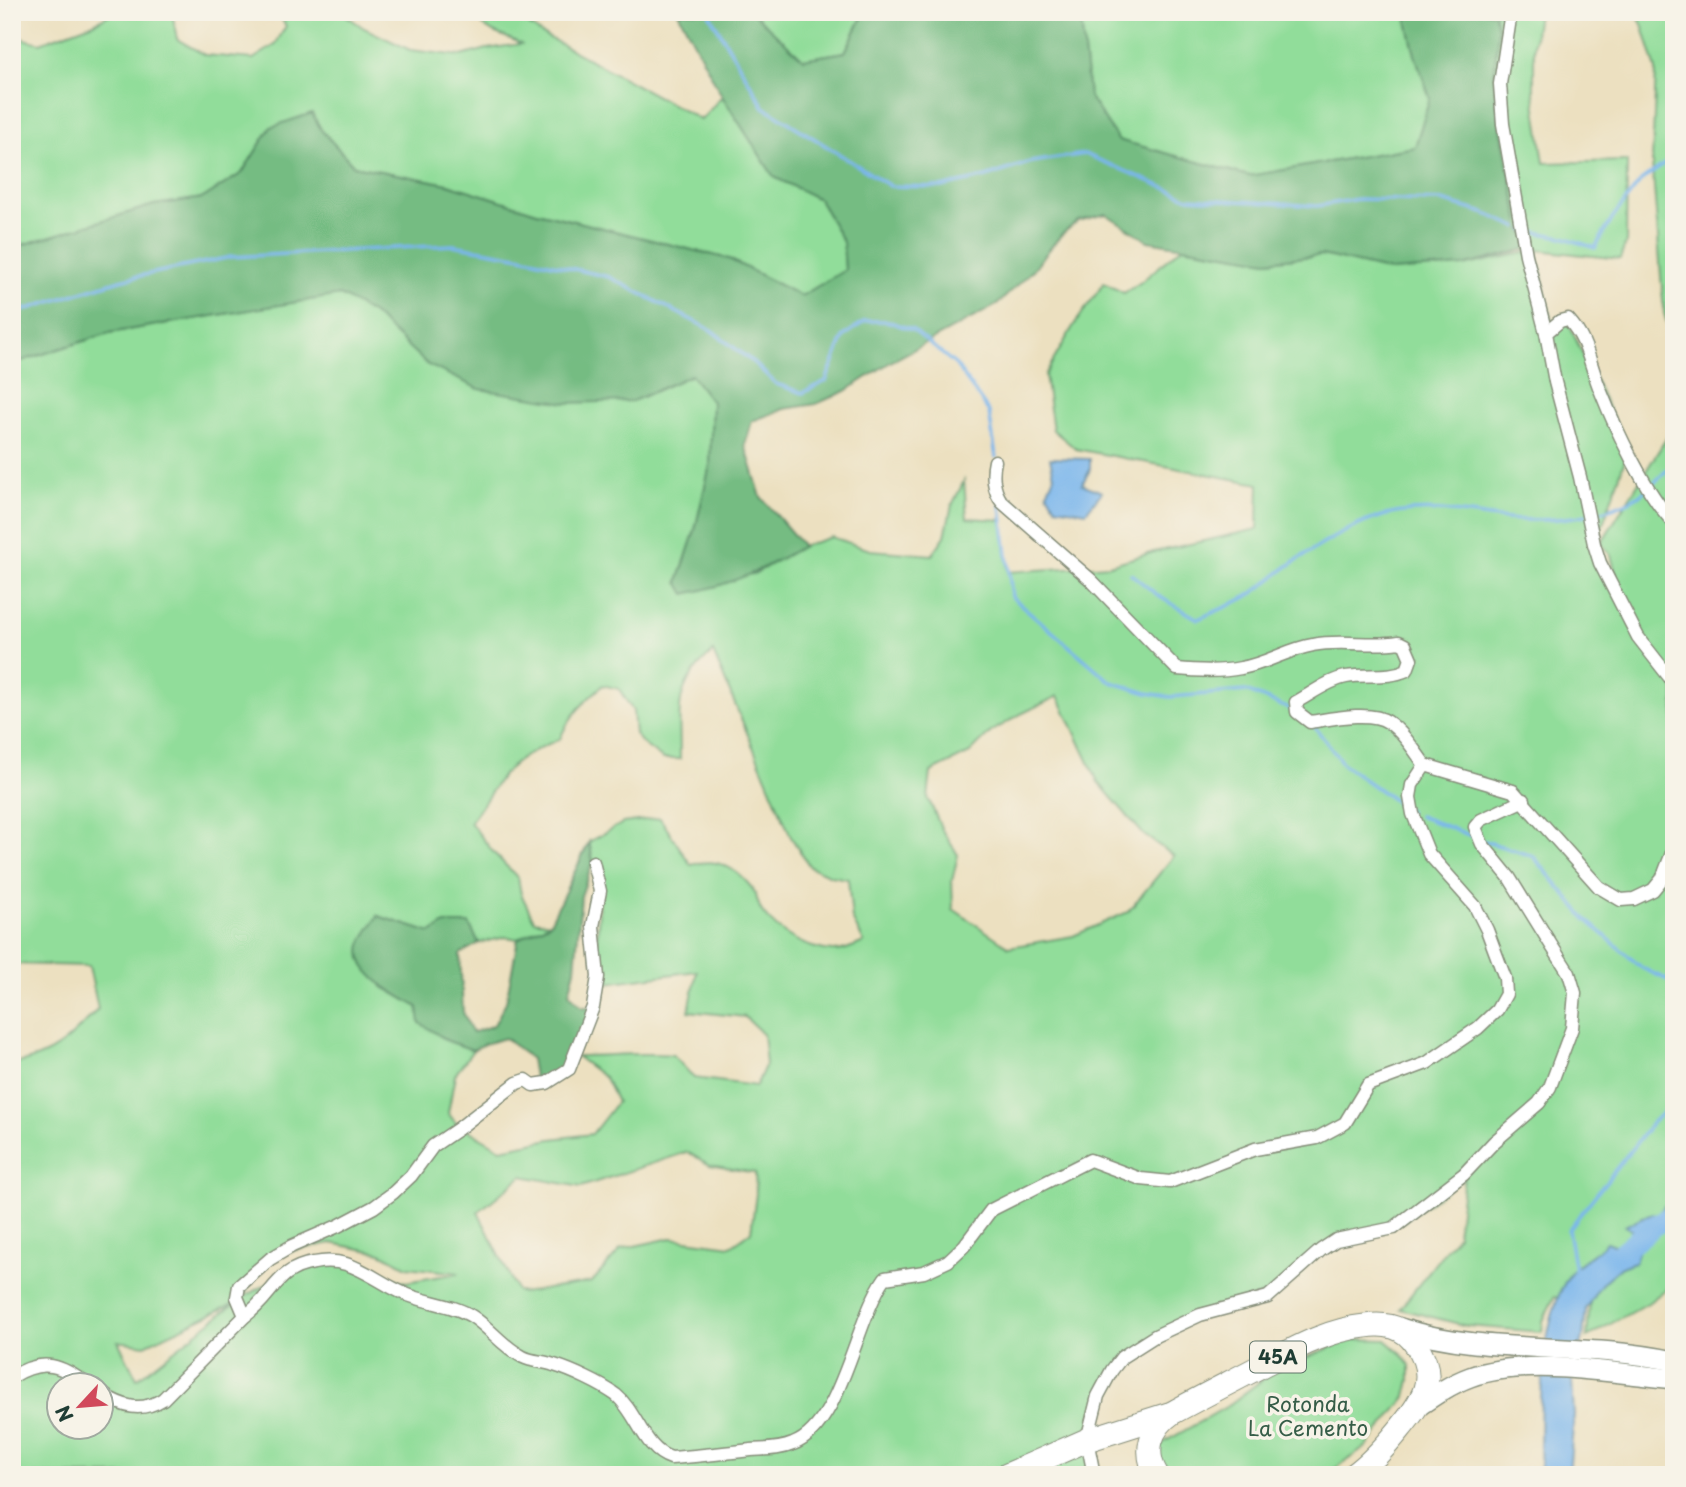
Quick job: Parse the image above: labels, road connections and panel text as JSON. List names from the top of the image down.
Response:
{
  "streets": {
    "highway": ["45A"]
  },
  "parks": ["Rotonda La Cemento"],
  "north": "bottom left"
}
